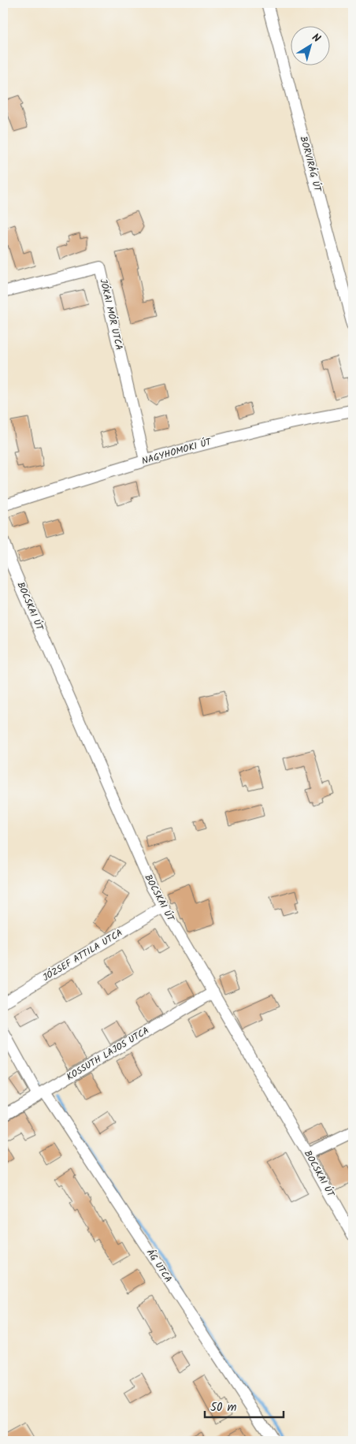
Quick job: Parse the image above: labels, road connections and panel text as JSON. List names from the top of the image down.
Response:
{
  "streets": {
    "street": [
      "BORVIRÁG ÚT",
      "JÓKAI MÓR UTCA",
      "NAGYHOMOKI ÚT",
      "BOCSKAI ÚT",
      "JÓZSEF ATTILA UTCA",
      "KOSSUTH LAJOS UTCA",
      "ÁG UTCA"
    ]
  },
  "crossings": [
    ["JÓKAI MÓR UTCA", "NAGYHOMOKI ÚT"],
    ["BOCSKAI ÚT", "JÓZSEF ATTILA UTCA"],
    ["BOCSKAI ÚT", "KOSSUTH LAJOS UTCA"],
    ["KOSSUTH LAJOS UTCA", "ÁG UTCA"]
  ],
  "scale_bar": "50 m",
  "north": "top right"
}
